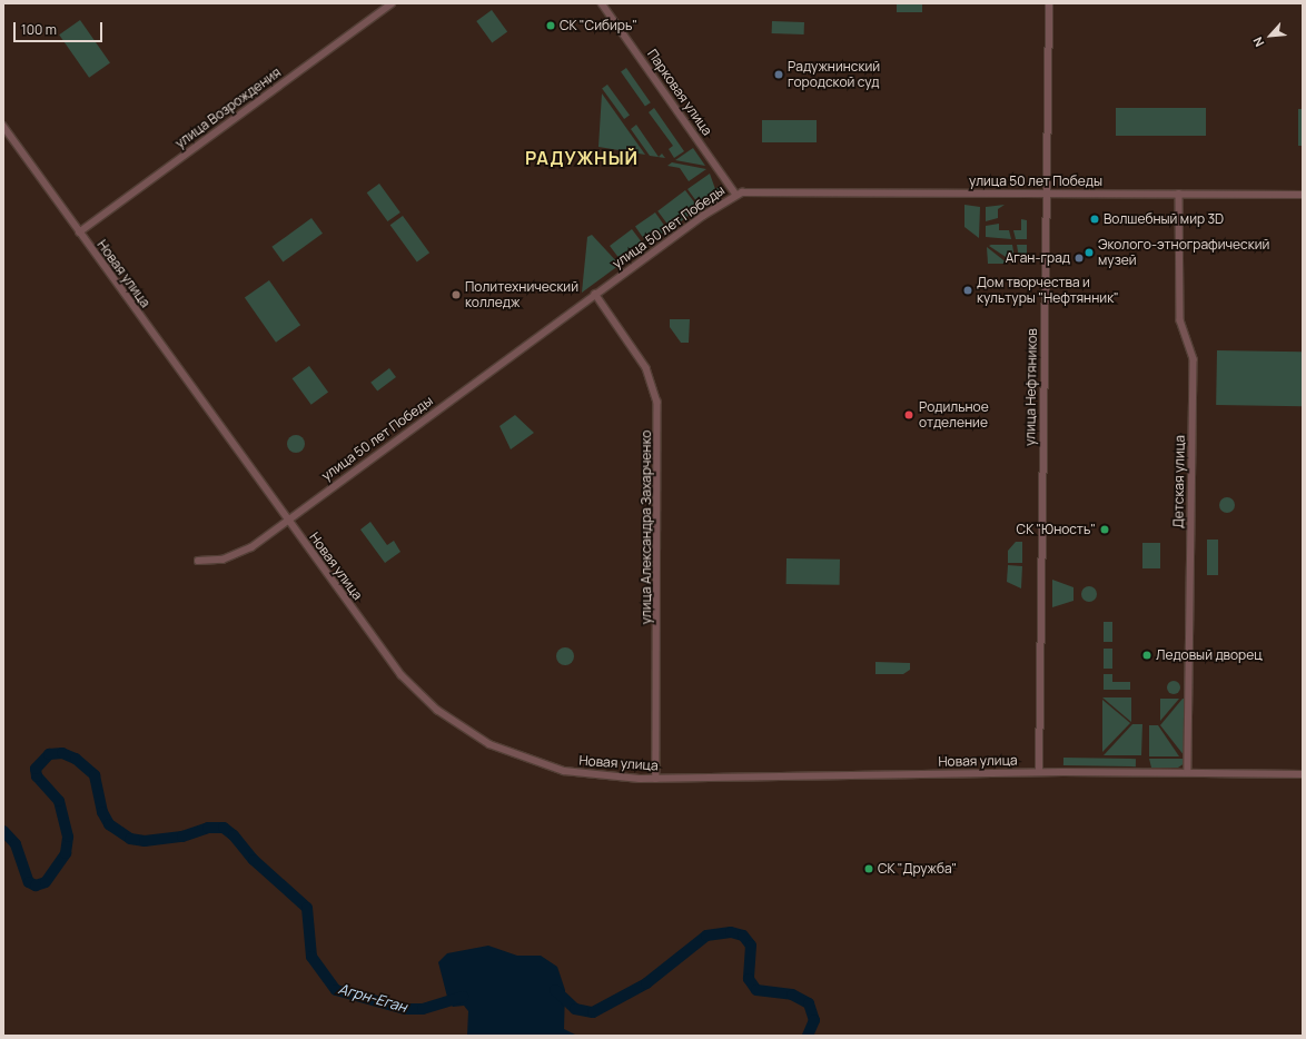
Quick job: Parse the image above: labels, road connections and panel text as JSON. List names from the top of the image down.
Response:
{
  "streets": {
    "street": [
      "Парковая улица",
      "улица Возрождения",
      "улица 50 лет Победы",
      "Новая улица",
      "улица Нефтяников",
      "Детская улица",
      "улица Александра Захарченко"
    ]
  },
  "crossings": [
    ["Парковая улица", "улица 50 лет Победы"],
    ["улица Возрождения", "Новая улица"],
    ["улица 50 лет Победы", "Новая улица"],
    ["улица 50 лет Победы", "улица Нефтяников"],
    ["улица 50 лет Победы", "Детская улица"],
    ["улица 50 лет Победы", "улица Александра Захарченко"],
    ["Новая улица", "улица Нефтяников"],
    ["Новая улица", "Детская улица"],
    ["Новая улица", "улица Александра Захарченко"]
  ],
  "districts": ["РАДУЖНЫЙ"],
  "water": ["Агрн-Еган"],
  "places": [
    "СК \"Сибирь\"",
    "Радужнинский городской суд",
    "Волшебный мир 3D",
    "Эколого-этнографический музей",
    "Аган-град",
    "Дом творчества и культуры \"Нефтянник\"",
    "Политехнический колледж",
    "Родильное отделение",
    "СК \"Юность\"",
    "Ледовый дворец",
    "СК \"Дружба\""
  ],
  "scale_bar": "100 m",
  "north": "bottom left"
}
